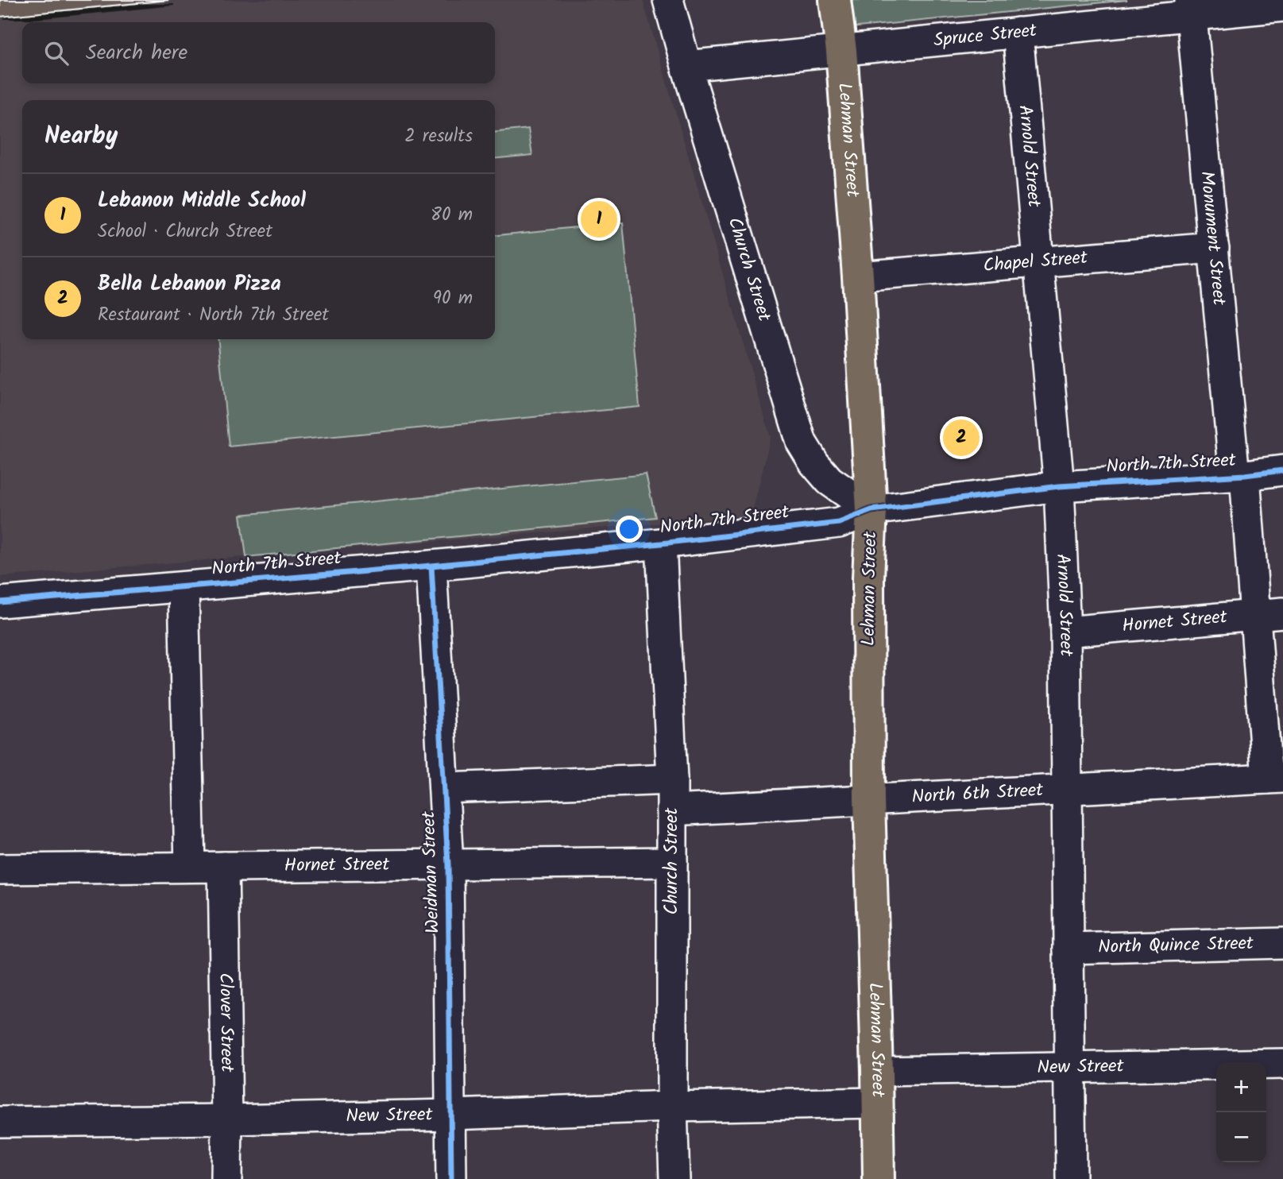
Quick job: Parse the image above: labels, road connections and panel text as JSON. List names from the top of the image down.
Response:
{
  "streets": {
    "main road": ["Lehman Street"],
    "street": [
      "Spruce Street",
      "Arnold Street",
      "Monument Street",
      "Chapel Street",
      "Church Street",
      "North 7th Street",
      "Hornet Street",
      "North 6th Street",
      "Weidman Street",
      "North Quince Street",
      "Clover Street",
      "New Street"
    ]
  },
  "crossings": [
    ["Spruce Street", "Lehman Street"],
    ["Spruce Street", "Arnold Street"],
    ["Spruce Street", "Monument Street"],
    ["Spruce Street", "Church Street"],
    ["Lehman Street", "Chapel Street"],
    ["Lehman Street", "Church Street"],
    ["Lehman Street", "North 7th Street"],
    ["Lehman Street", "North 6th Street"],
    ["Lehman Street", "New Street"],
    ["Arnold Street", "Chapel Street"],
    ["Arnold Street", "North 7th Street"],
    ["Arnold Street", "Hornet Street"],
    ["Arnold Street", "North 6th Street"],
    ["Arnold Street", "North Quince Street"],
    ["Arnold Street", "New Street"],
    ["Monument Street", "Chapel Street"],
    ["Monument Street", "North 7th Street"],
    ["Monument Street", "Hornet Street"],
    ["Monument Street", "North 6th Street"],
    ["Church Street", "North 7th Street"],
    ["Church Street", "Hornet Street"],
    ["Church Street", "North 6th Street"],
    ["Church Street", "New Street"],
    ["North 7th Street", "Weidman Street"],
    ["Hornet Street", "Weidman Street"],
    ["Hornet Street", "Clover Street"],
    ["Weidman Street", "New Street"],
    ["Clover Street", "New Street"]
  ],
  "page": {
    "search": "Search here",
    "heading": ["Nearby", "2 results"],
    "list": [
      {
        "mark": "1",
        "name": "Lebanon Middle School",
        "note": "School · Church Street",
        "value": "80 m"
      },
      {
        "mark": "2",
        "name": "Bella Lebanon Pizza",
        "note": "Restaurant · North 7th Street",
        "value": "90 m"
      }
    ],
    "pins": ["1", "2"],
    "map_buttons": ["+", "−"]
  }
}
